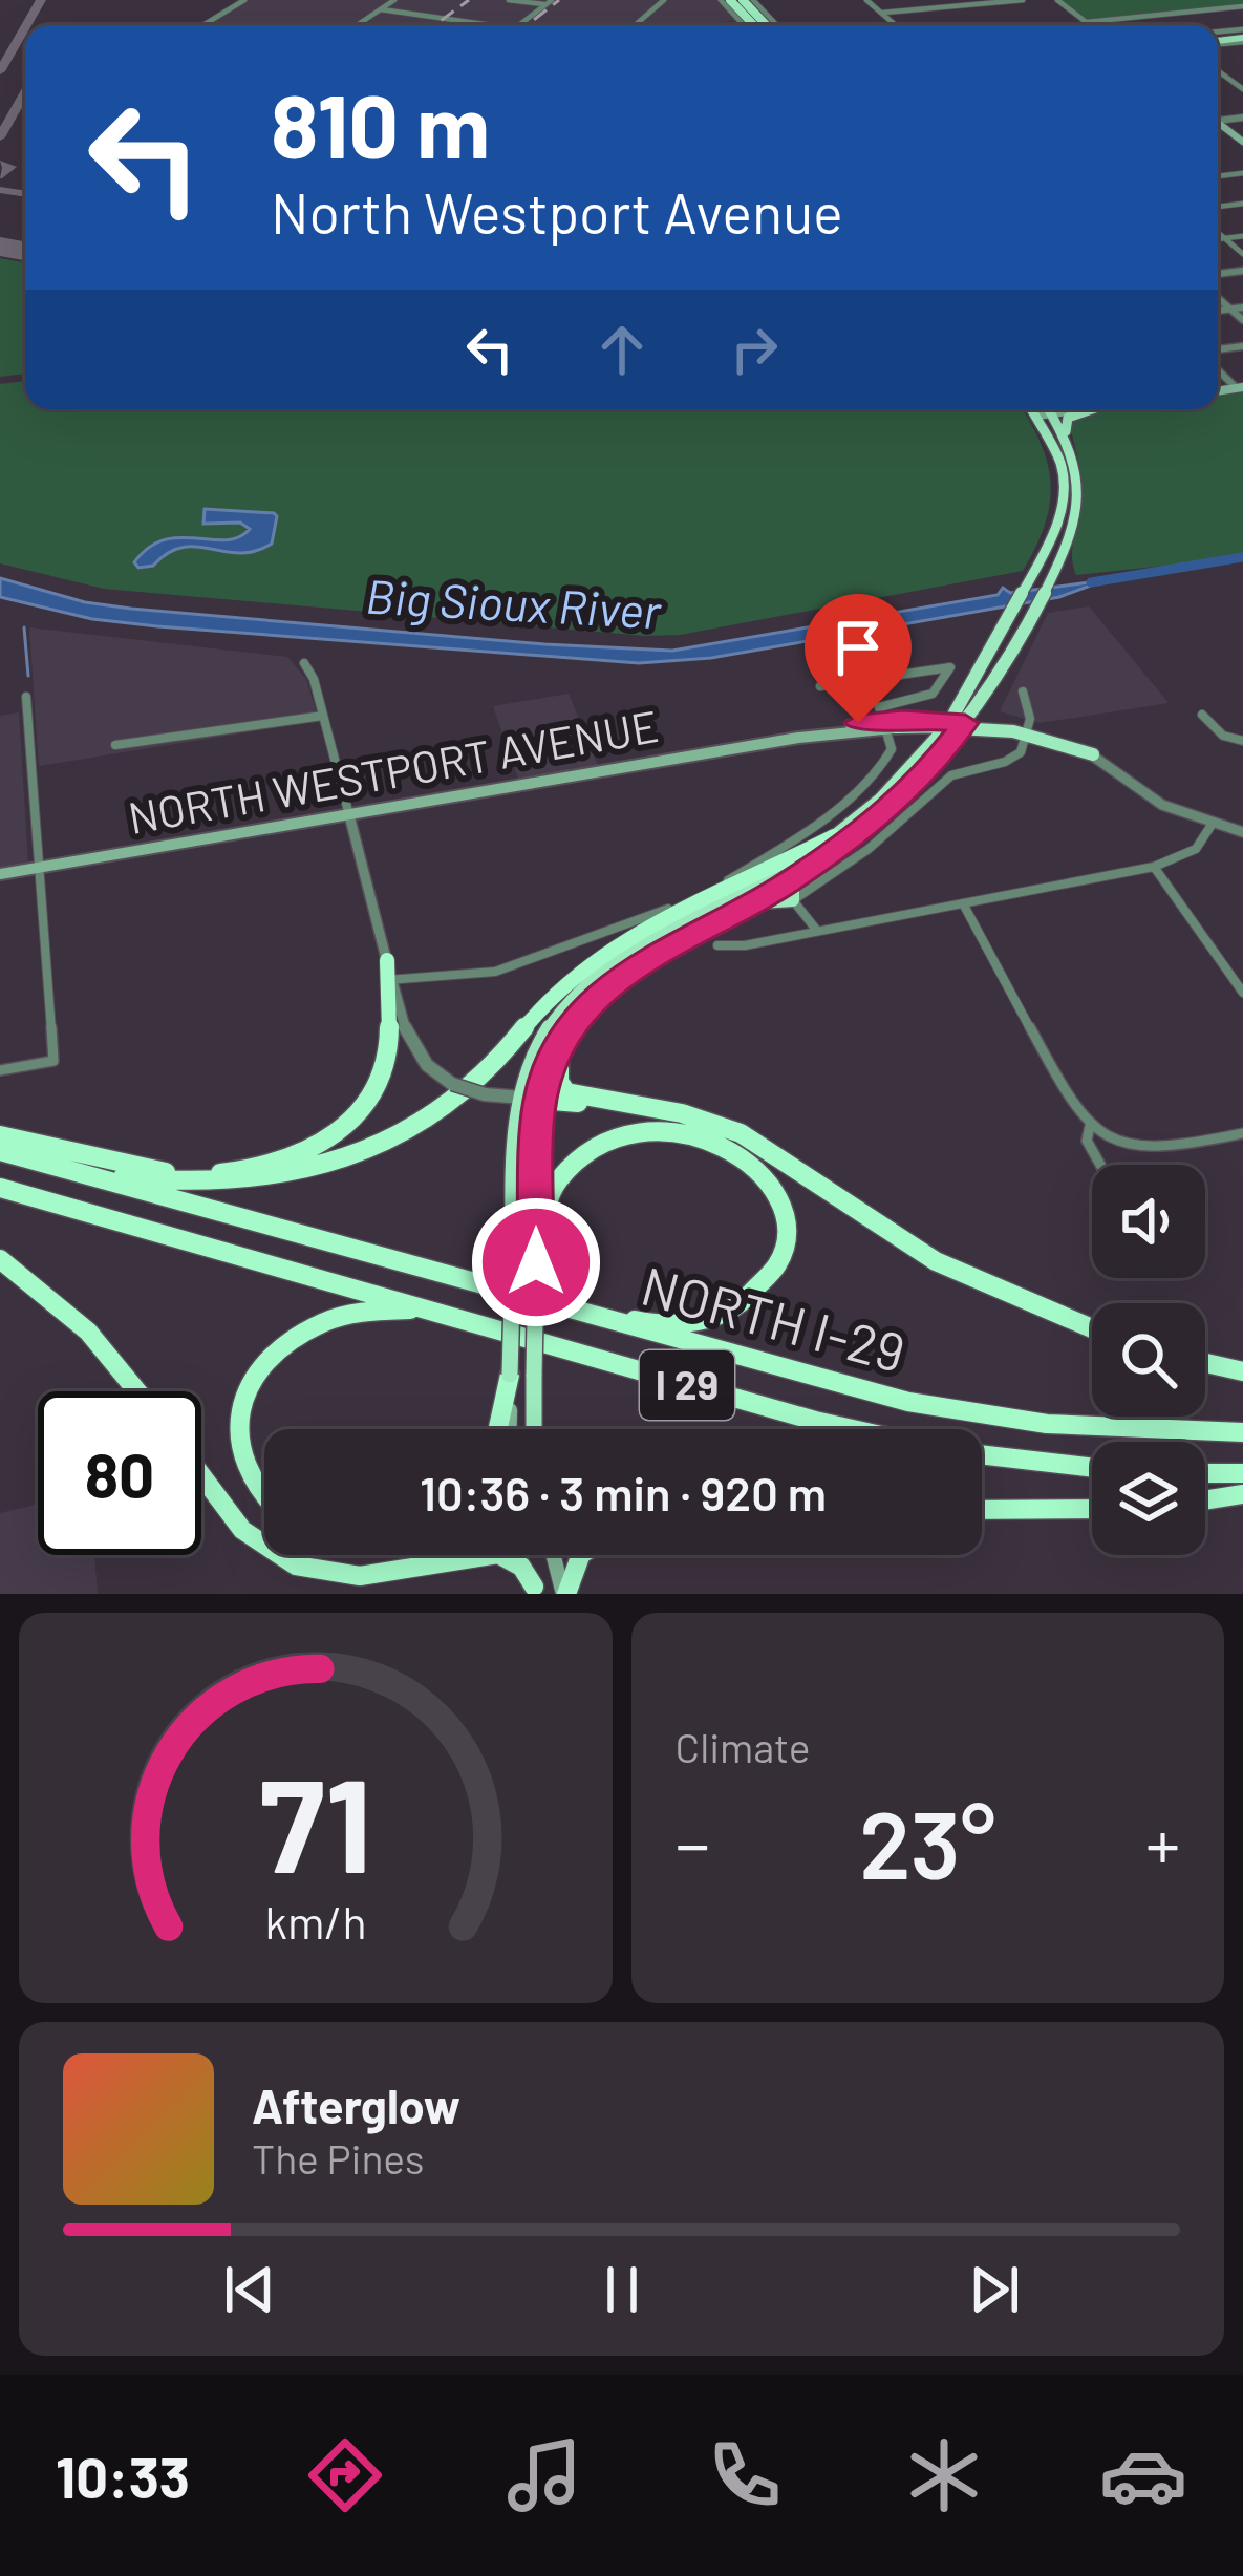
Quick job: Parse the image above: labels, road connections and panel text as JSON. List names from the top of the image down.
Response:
{
  "streets": {
    "highway": ["NORTH I-29", "I 29"],
    "main road": ["NORTH WESTPORT AVENUE"]
  },
  "water": ["Big Sioux River"],
  "page": {
    "turn": ["810 m", "North Westport Avenue"],
    "limit": "80",
    "trip": "10:36 · 3 min · 920 m",
    "tile": "Climate",
    "heat": ["−", "23°", "+"],
    "song": ["Afterglow", "The Pines"],
    "tabs": "10:33",
    "gauge": ["71", "km/h"]
  }
}
